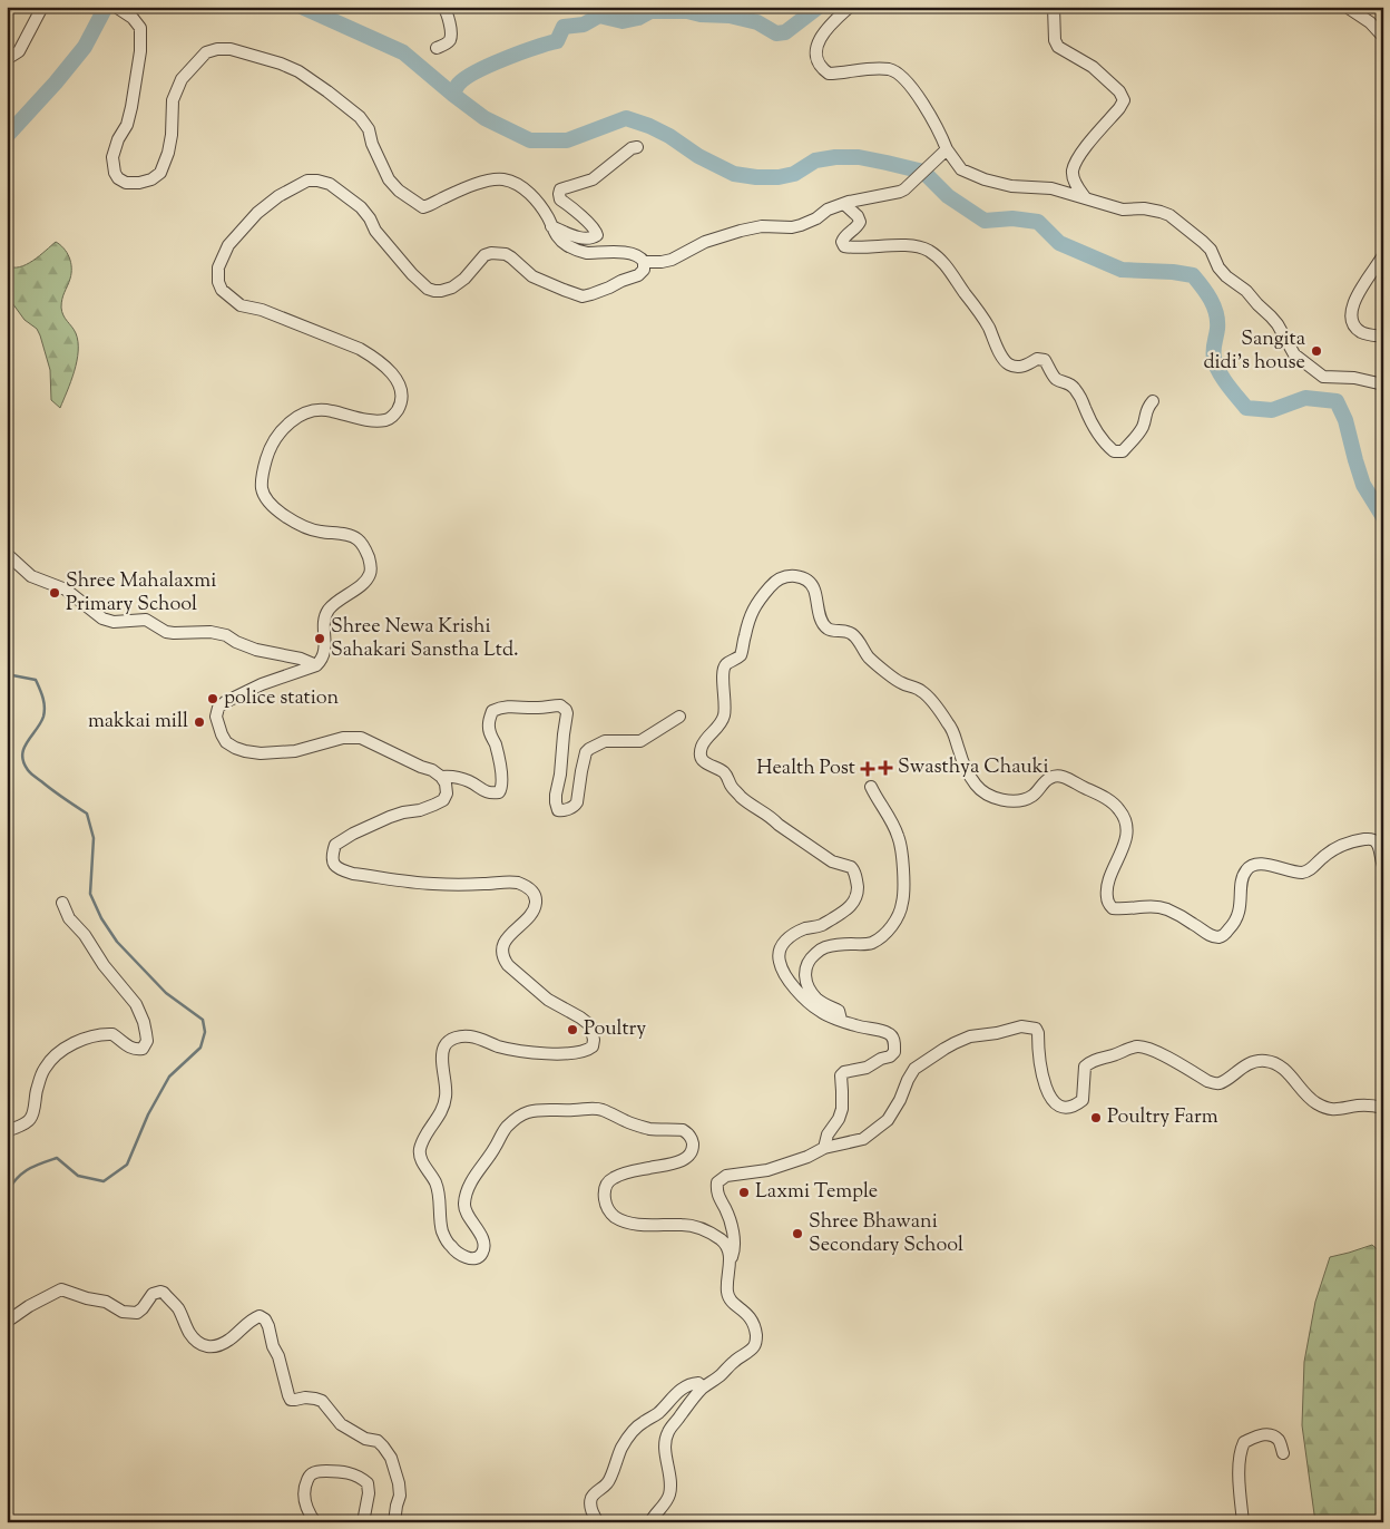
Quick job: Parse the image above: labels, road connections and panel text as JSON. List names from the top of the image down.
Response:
{
  "places": {
    "other": [
      "Sangita didi's house",
      "Shree Mahalaxmi Primary School",
      "Shree Newa Krishi Sahakari Sanstha Ltd.",
      "police station",
      "makkai mill",
      "Poultry",
      "Poultry Farm",
      "Laxmi Temple",
      "Shree Bhawani Secondary School"
    ],
    "health": ["Swasthya Chauki", "Health Post"]
  }
}
